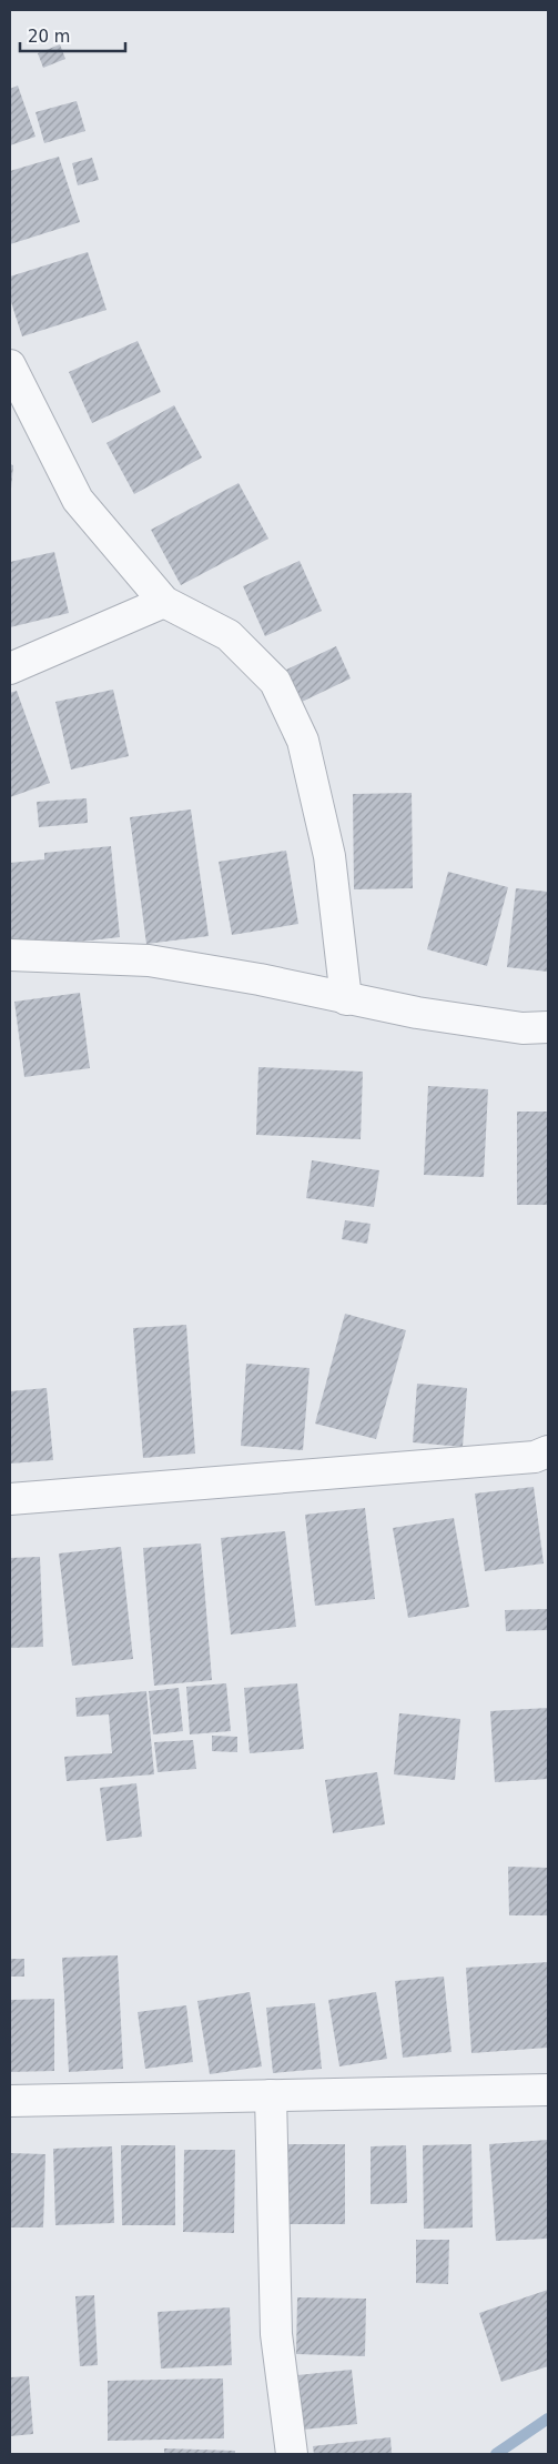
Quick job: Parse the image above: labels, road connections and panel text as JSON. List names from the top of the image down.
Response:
{
  "scale_bar": "20 m"
}
